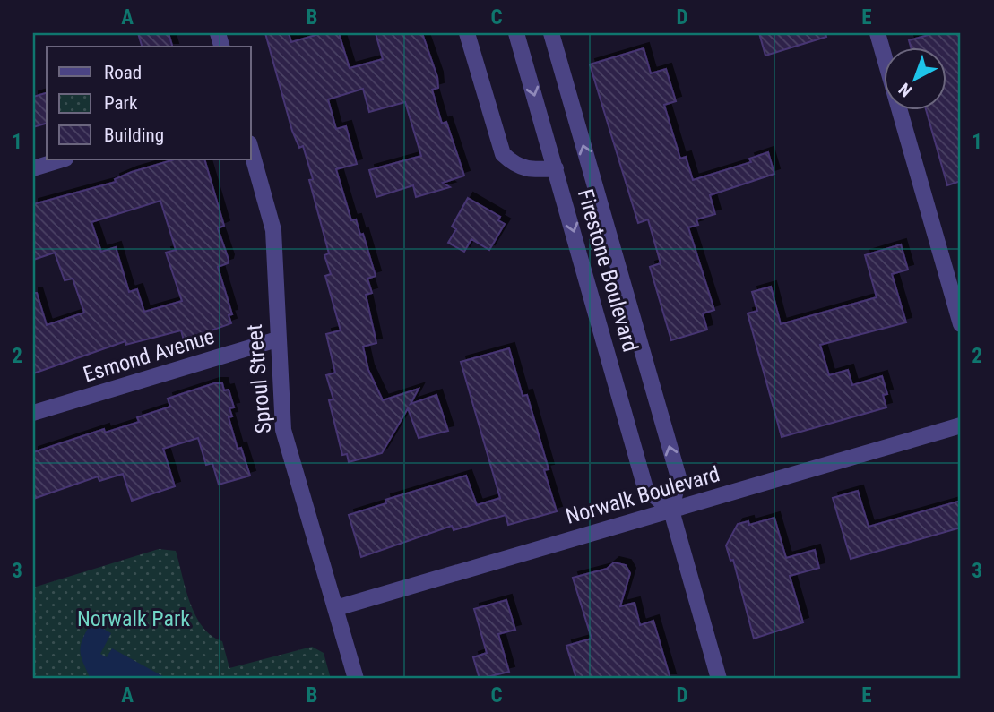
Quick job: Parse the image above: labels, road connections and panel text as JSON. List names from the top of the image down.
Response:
{
  "streets": {
    "street": [
      "Firestone Boulevard",
      "Esmond Avenue",
      "Sproul Street",
      "Norwalk Boulevard"
    ]
  },
  "crossings": [
    ["Firestone Boulevard", "Norwalk Boulevard"],
    ["Esmond Avenue", "Sproul Street"],
    ["Sproul Street", "Norwalk Boulevard"]
  ],
  "parks": ["Norwalk Park"],
  "legend": ["Road", "Park", "Building"],
  "north": "bottom left",
  "grid": {
    "columns": [
      "A",
      "B",
      "C",
      "D",
      "E"
    ],
    "rows": ["1", "2", "3"]
  }
}
